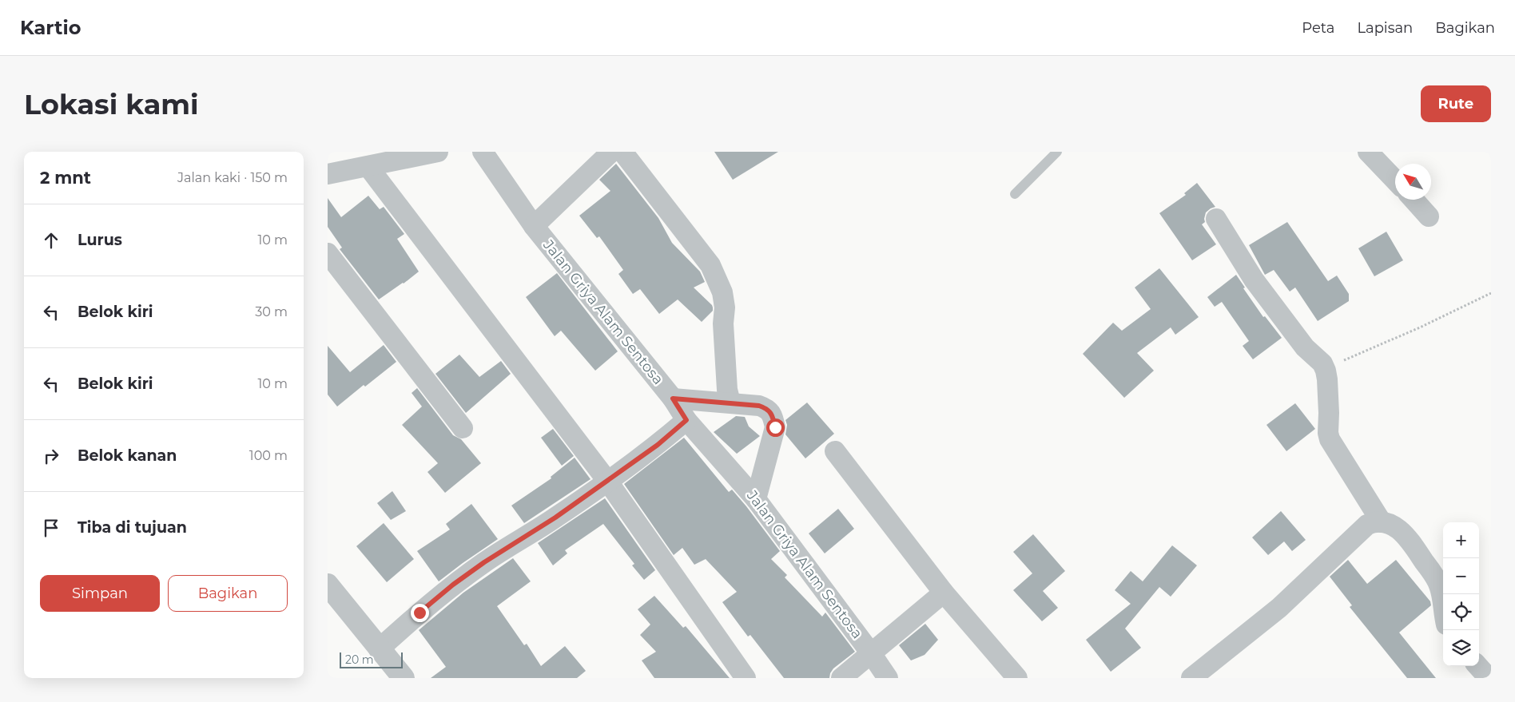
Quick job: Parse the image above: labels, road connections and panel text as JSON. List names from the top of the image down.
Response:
{
  "streets": {
    "street": ["Jalan Griya Alam Sentosa"]
  },
  "scale_bar": "20 m",
  "north": "top left",
  "page": {
    "header": "Kartio",
    "nav": ["Peta", "Lapisan", "Bagikan"],
    "buttons": [
      "Rute",
      ["Simpan", "Bagikan"]
    ],
    "title": "Lokasi kami",
    "heading": ["2 mnt", "Jalan kaki · 150 m"],
    "list": [
      ["Lurus", "10 m"],
      ["Belok kiri", "30 m"],
      ["Belok kiri", "10 m"],
      ["Belok kanan", "100 m"],
      "Tiba di tujuan"
    ],
    "map_buttons": ["+", "−"],
    "scale": "20 m"
  }
}
